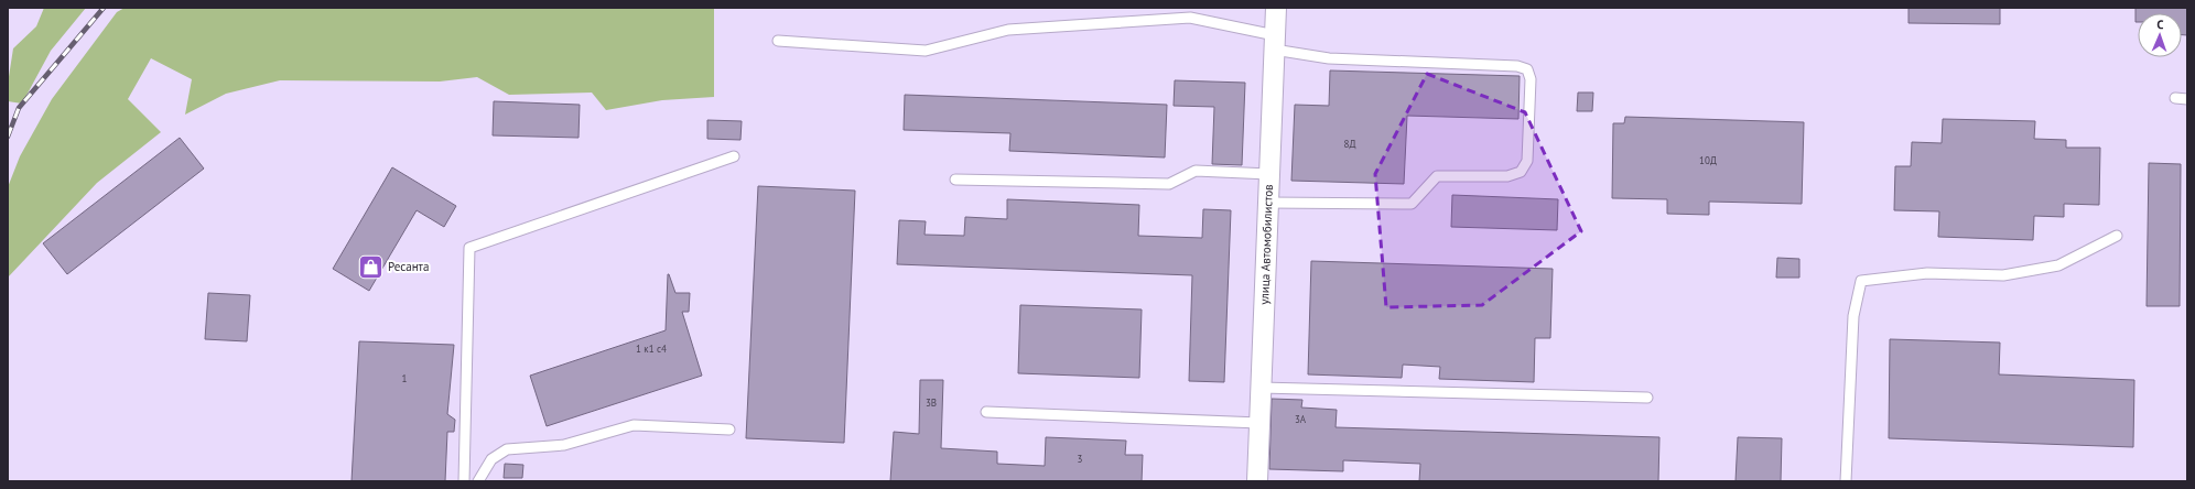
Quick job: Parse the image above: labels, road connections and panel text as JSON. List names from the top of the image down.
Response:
{
  "streets": {
    "street": ["улица Автомобилистов"]
  },
  "places": {
    "shop": ["Ресанта"]
  },
  "house_numbers": [
    "8Д",
    "10Д",
    "1 к1 с4",
    "1",
    "3В",
    "3А",
    "3"
  ],
  "north": "top"
}
